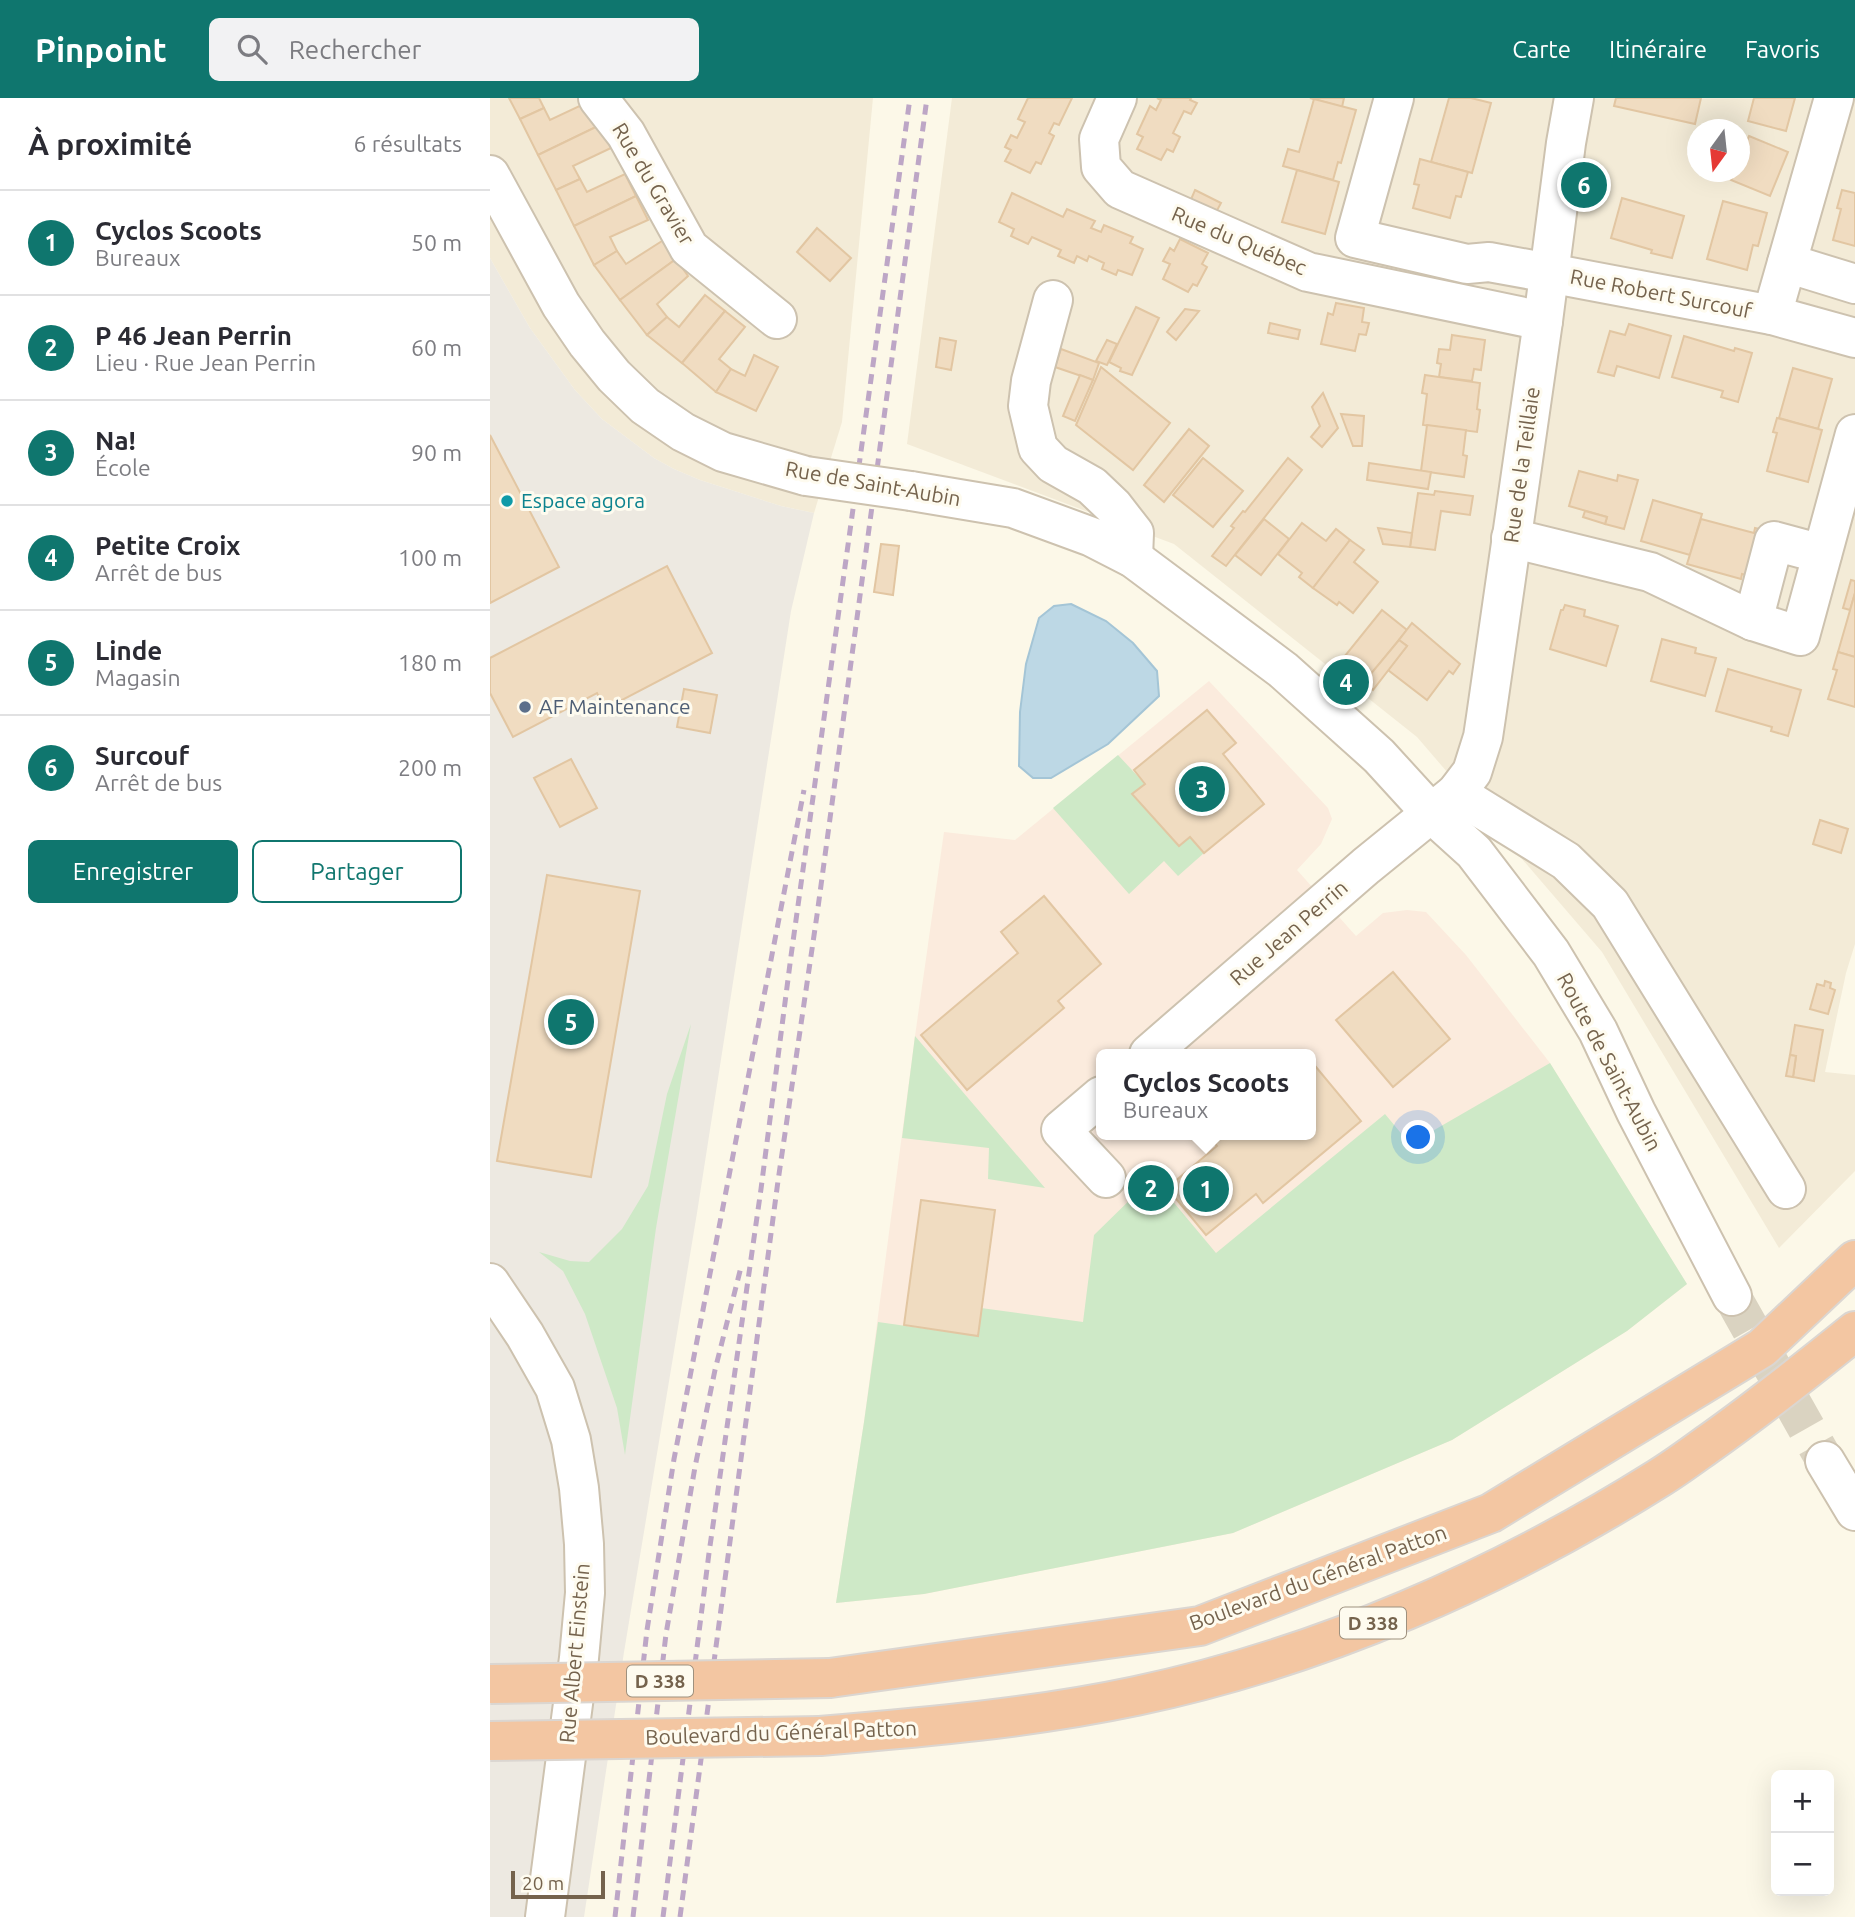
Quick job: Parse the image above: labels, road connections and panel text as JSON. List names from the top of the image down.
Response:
{
  "streets": {
    "highway": ["Boulevard du Général Patton", "D 338"],
    "street": [
      "Rue du Gravier",
      "Rue du Québec",
      "Rue Robert Surcouf",
      "Rue de la Teillaie",
      "Rue de Saint-Aubin",
      "Rue Jean Perrin",
      "Route de Saint-Aubin",
      "Rue Albert Einstein"
    ]
  },
  "crossings": [
    ["Rue du Québec", "Rue de la Teillaie"],
    ["Rue Robert Surcouf", "Rue de la Teillaie"],
    ["Rue de la Teillaie", "Rue de Saint-Aubin"],
    ["Rue de la Teillaie", "Rue Jean Perrin"],
    ["Rue de la Teillaie", "Route de Saint-Aubin"],
    ["Rue de Saint-Aubin", "Rue Jean Perrin"],
    ["Rue de Saint-Aubin", "Route de Saint-Aubin"],
    ["Rue Jean Perrin", "Route de Saint-Aubin"]
  ],
  "places": ["Espace agora", "AF Maintenance"],
  "scale_bar": "20 m",
  "north": "bottom",
  "page": {
    "header": "Pinpoint",
    "search": "Rechercher",
    "nav": ["Carte", "Itinéraire", "Favoris"],
    "heading": ["À proximité", "6 résultats"],
    "pins": [
      "6",
      "4",
      "3",
      "5",
      "2",
      "1"
    ],
    "list": [
      {
        "mark": "1",
        "name": "Cyclos Scoots",
        "note": "Bureaux",
        "value": "50 m"
      },
      {
        "mark": "2",
        "name": "P 46 Jean Perrin",
        "note": "Lieu · Rue Jean Perrin",
        "value": "60 m"
      },
      {
        "mark": "3",
        "name": "Na!",
        "note": "École",
        "value": "90 m"
      },
      {
        "mark": "4",
        "name": "Petite Croix",
        "note": "Arrêt de bus",
        "value": "100 m"
      },
      {
        "mark": "5",
        "name": "Linde",
        "note": "Magasin",
        "value": "180 m"
      },
      {
        "mark": "6",
        "name": "Surcouf",
        "note": "Arrêt de bus",
        "value": "200 m"
      }
    ],
    "buttons": ["Enregistrer", "Partager"],
    "popup": ["Cyclos Scoots", "Bureaux"],
    "map_buttons": ["+", "−"],
    "scale": "20 m"
  }
}
